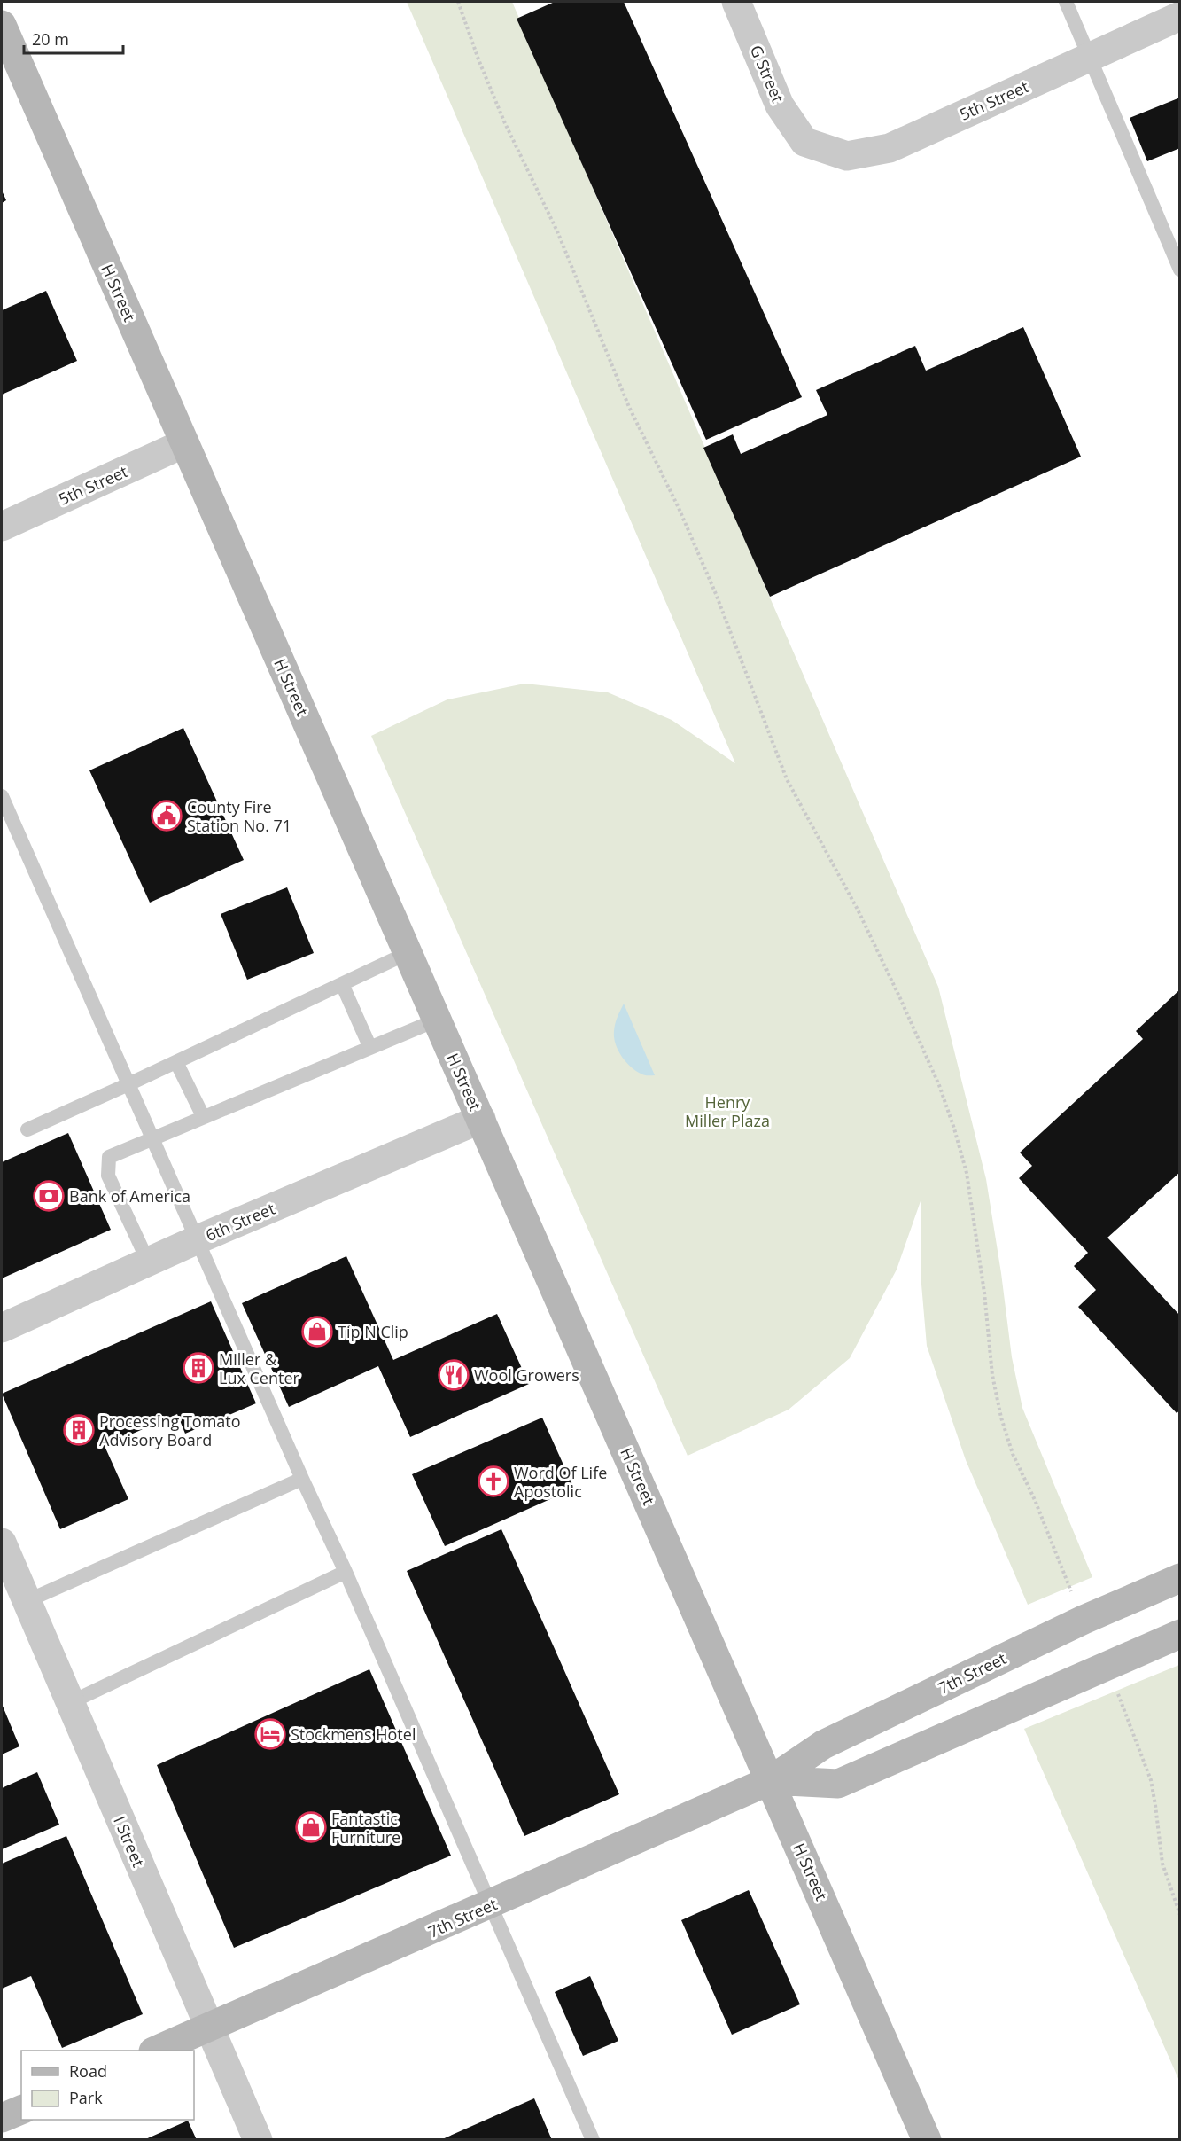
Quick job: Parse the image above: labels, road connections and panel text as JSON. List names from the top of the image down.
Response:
{
  "streets": {
    "street": [
      "G Street",
      "5th Street",
      "H Street",
      "6th Street",
      "7th Street",
      "I Street"
    ]
  },
  "crossings": [
    ["G Street", "5th Street"],
    ["5th Street", "H Street"],
    ["H Street", "6th Street"],
    ["H Street", "7th Street"],
    ["7th Street", "I Street"]
  ],
  "parks": ["Henry Miller Plaza"],
  "places": {
    "public building": ["County Fire Station No. 71"],
    "bank": ["Bank of America"],
    "shop": ["Tip N Clip", "Fantastic Furniture"],
    "building": ["Miller & Lux Center", "Processing Tomato Advisory Board"],
    "restaurant": ["Wool Growers"],
    "church": ["Word Of Life Apostolic"],
    "hotel": ["Stockmens Hotel"]
  },
  "legend": ["Road", "Park"],
  "scale_bar": "20 m"
}
